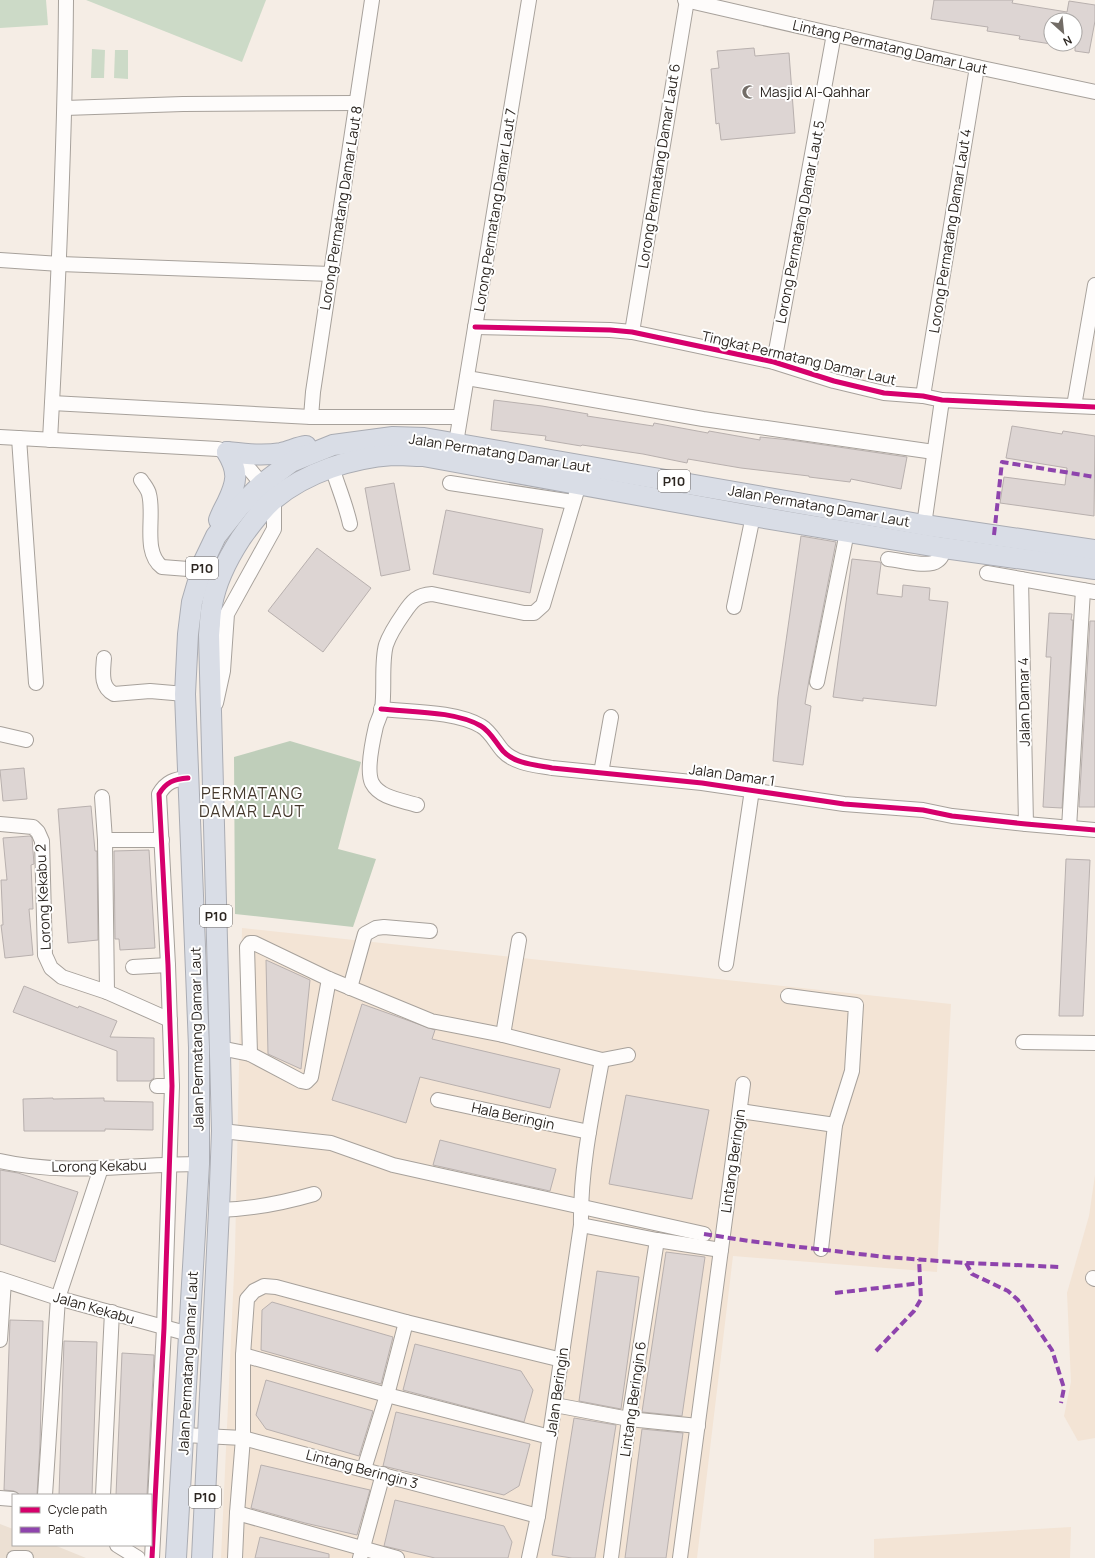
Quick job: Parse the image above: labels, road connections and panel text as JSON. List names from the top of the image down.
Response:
{
  "streets": {
    "highway": ["Jalan Permatang Damar Laut", "P10"],
    "street": [
      "Lintang Permatang Damar Laut",
      "Lorong Permatang Damar Laut 6",
      "Lorong Permatang Damar Laut 8",
      "Lorong Permatang Damar Laut 7",
      "Lorong Permatang Damar Laut 5",
      "Lorong Permatang Damar Laut 4",
      "Tingkat Permatang Damar Laut",
      "Jalan Damar 4",
      "Jalan Damar 1",
      "Lorong Kekabu 2",
      "Hala Beringin",
      "Lintang Beringin",
      "Lorong Kekabu",
      "Jalan Kekabu",
      "Jalan Beringin",
      "Lintang Beringin 6",
      "Lintang Beringin 3"
    ]
  },
  "crossings": [
    ["Lintang Permatang Damar Laut", "Lorong Permatang Damar Laut 6"],
    ["Lintang Permatang Damar Laut", "Lorong Permatang Damar Laut 5"],
    ["Lintang Permatang Damar Laut", "Lorong Permatang Damar Laut 4"],
    ["Lorong Permatang Damar Laut 6", "Tingkat Permatang Damar Laut"],
    ["Lorong Permatang Damar Laut 7", "Tingkat Permatang Damar Laut"],
    ["Lorong Permatang Damar Laut 7", "Jalan Permatang Damar Laut"],
    ["Lorong Permatang Damar Laut 5", "Tingkat Permatang Damar Laut"],
    ["Lorong Permatang Damar Laut 4", "Tingkat Permatang Damar Laut"],
    ["Jalan Permatang Damar Laut", "Lorong Kekabu"],
    ["Jalan Permatang Damar Laut", "Jalan Kekabu"],
    ["Jalan Permatang Damar Laut", "Lintang Beringin 3"],
    ["Jalan Damar 4", "Jalan Damar 1"],
    ["Hala Beringin", "Jalan Beringin"],
    ["Jalan Beringin", "Lintang Beringin 3"]
  ],
  "districts": ["PERMATANG DAMAR LAUT"],
  "places": {
    "mosque": ["Masjid Al-Qahhar"]
  },
  "legend": ["Cycle path", "Path"],
  "north": "bottom right"
}
